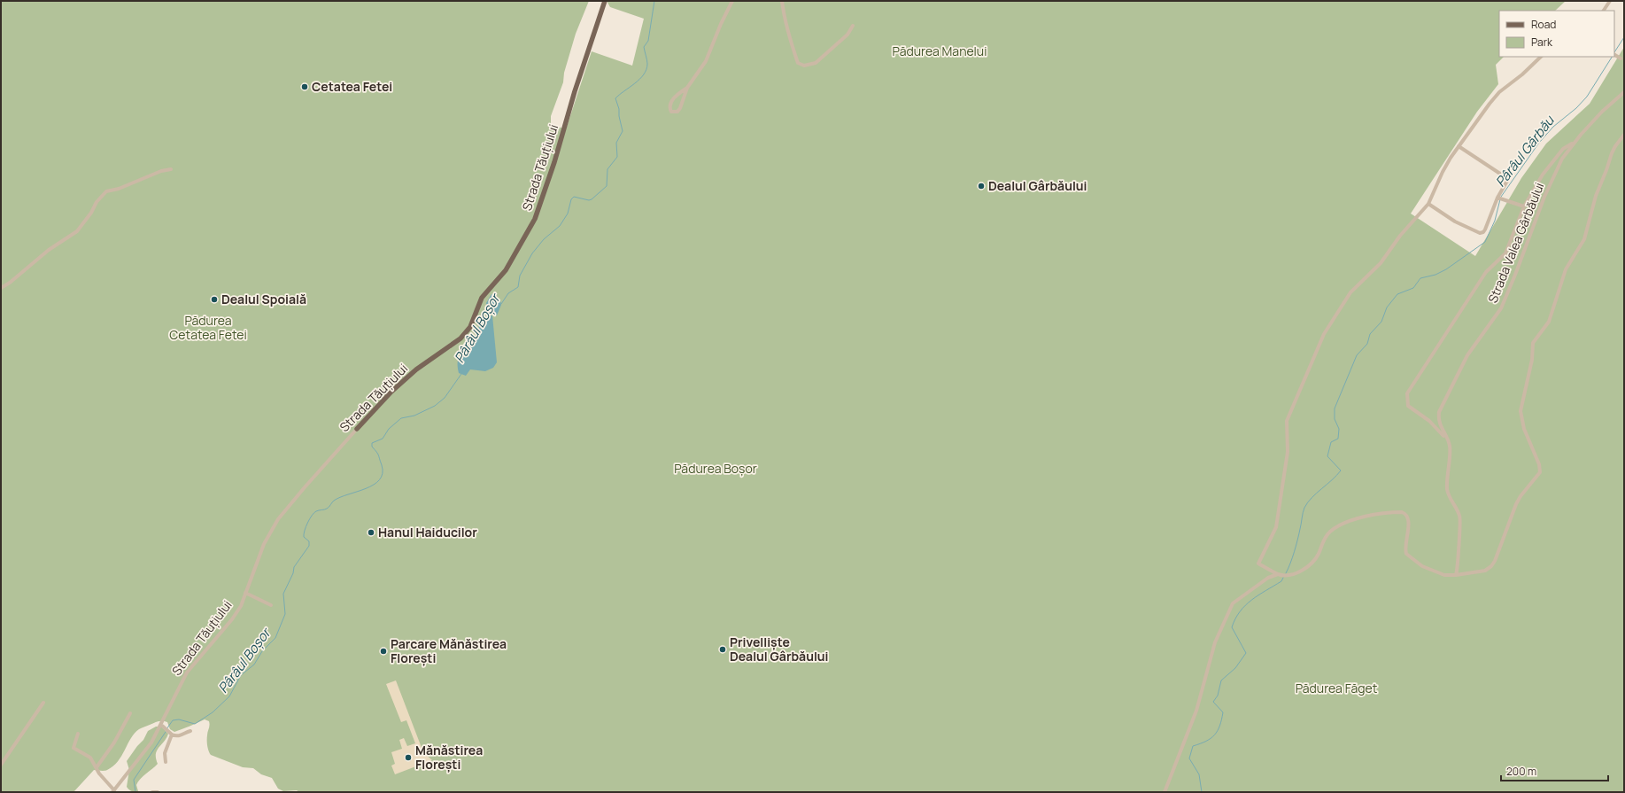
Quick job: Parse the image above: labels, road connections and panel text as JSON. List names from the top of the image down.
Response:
{
  "streets": {
    "main road": ["Strada Tăuțiului"],
    "street": ["Strada Valea Gârbăului"]
  },
  "water": ["Pârâul Gârbău", "Pârâul Boșor"],
  "parks": [
    "Pădurea Manelui",
    "Pădurea Cetatea Fetei",
    "Pădurea Boșor",
    "Pădurea Făget"
  ],
  "places": [
    "Cetatea Fetei",
    "Dealul Gârbăului",
    "Dealul Spoială",
    "Hanul Haiducilor",
    "Privelliște Dealul Gârbăului",
    "Parcare Mănăstirea Florești",
    "Mănăstirea Florești"
  ],
  "legend": ["Road", "Park"],
  "scale_bar": "200 m"
}
